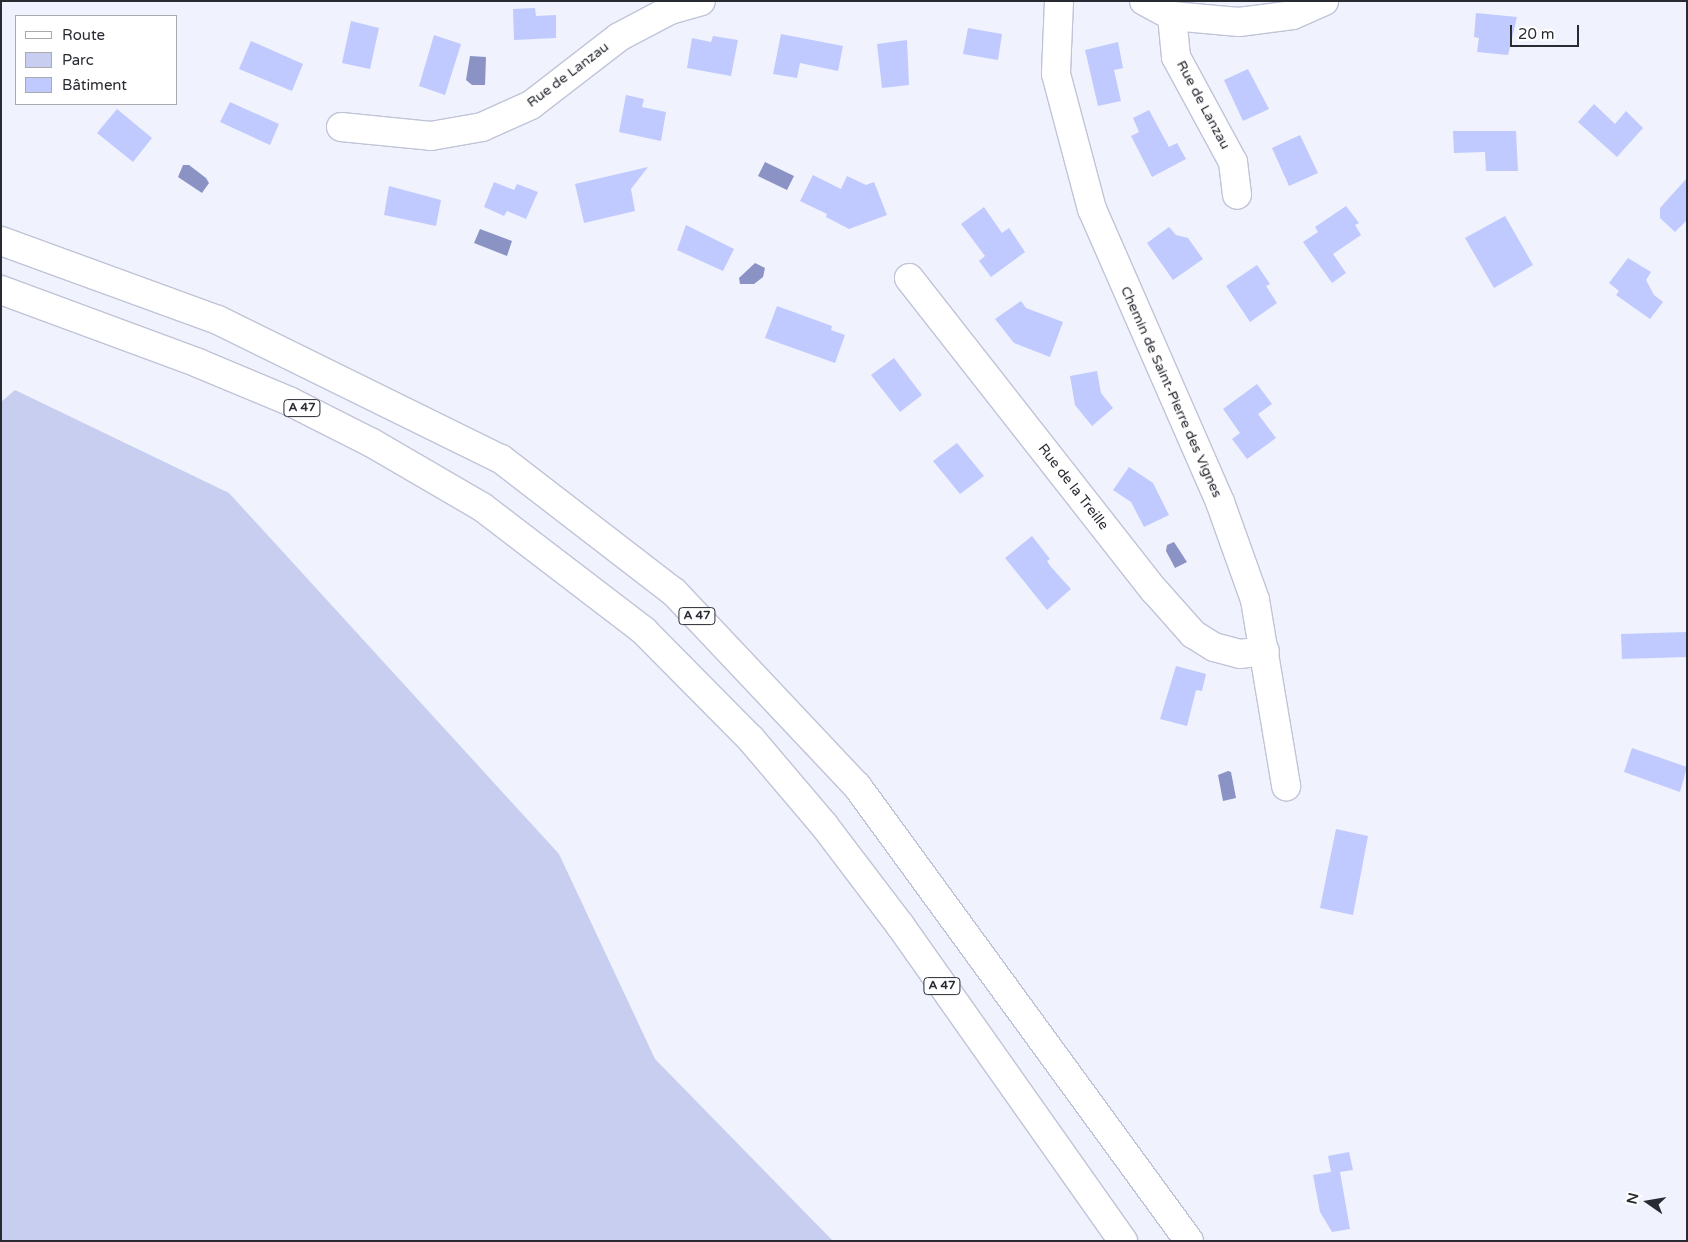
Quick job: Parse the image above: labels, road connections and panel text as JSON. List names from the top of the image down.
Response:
{
  "streets": {
    "main road": [
      "Rue de Lanzau",
      "Chemin de Saint-Pierre des Vignes",
      "A 47",
      "Rue de la Treille"
    ]
  },
  "crossings": [
    ["Chemin de Saint-Pierre des Vignes", "Rue de la Treille"]
  ],
  "legend": ["Route", "Parc", "Bâtiment"],
  "scale_bar": "20 m",
  "north": "left"
}
